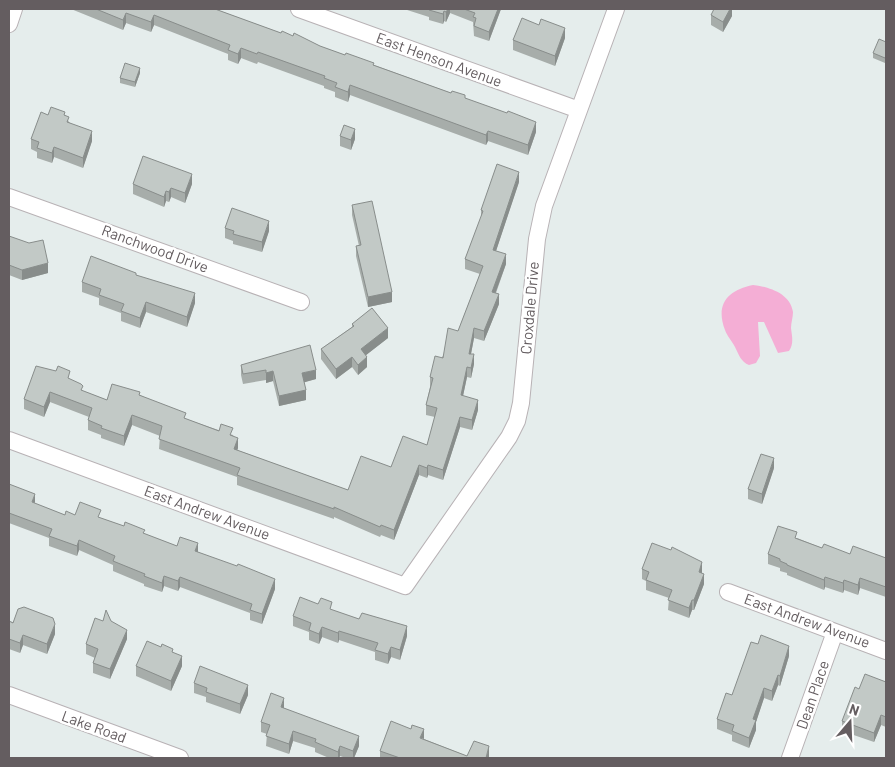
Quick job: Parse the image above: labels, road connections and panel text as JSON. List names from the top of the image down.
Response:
{
  "streets": {
    "street": [
      "East Henson Avenue",
      "Ranchwood Drive",
      "Croxdale Drive",
      "East Andrew Avenue",
      "Dean Place",
      "Lake Road"
    ]
  },
  "crossings": [
    ["East Henson Avenue", "Croxdale Drive"],
    ["Croxdale Drive", "East Andrew Avenue"],
    ["East Andrew Avenue", "Dean Place"]
  ],
  "north": "top"
}
